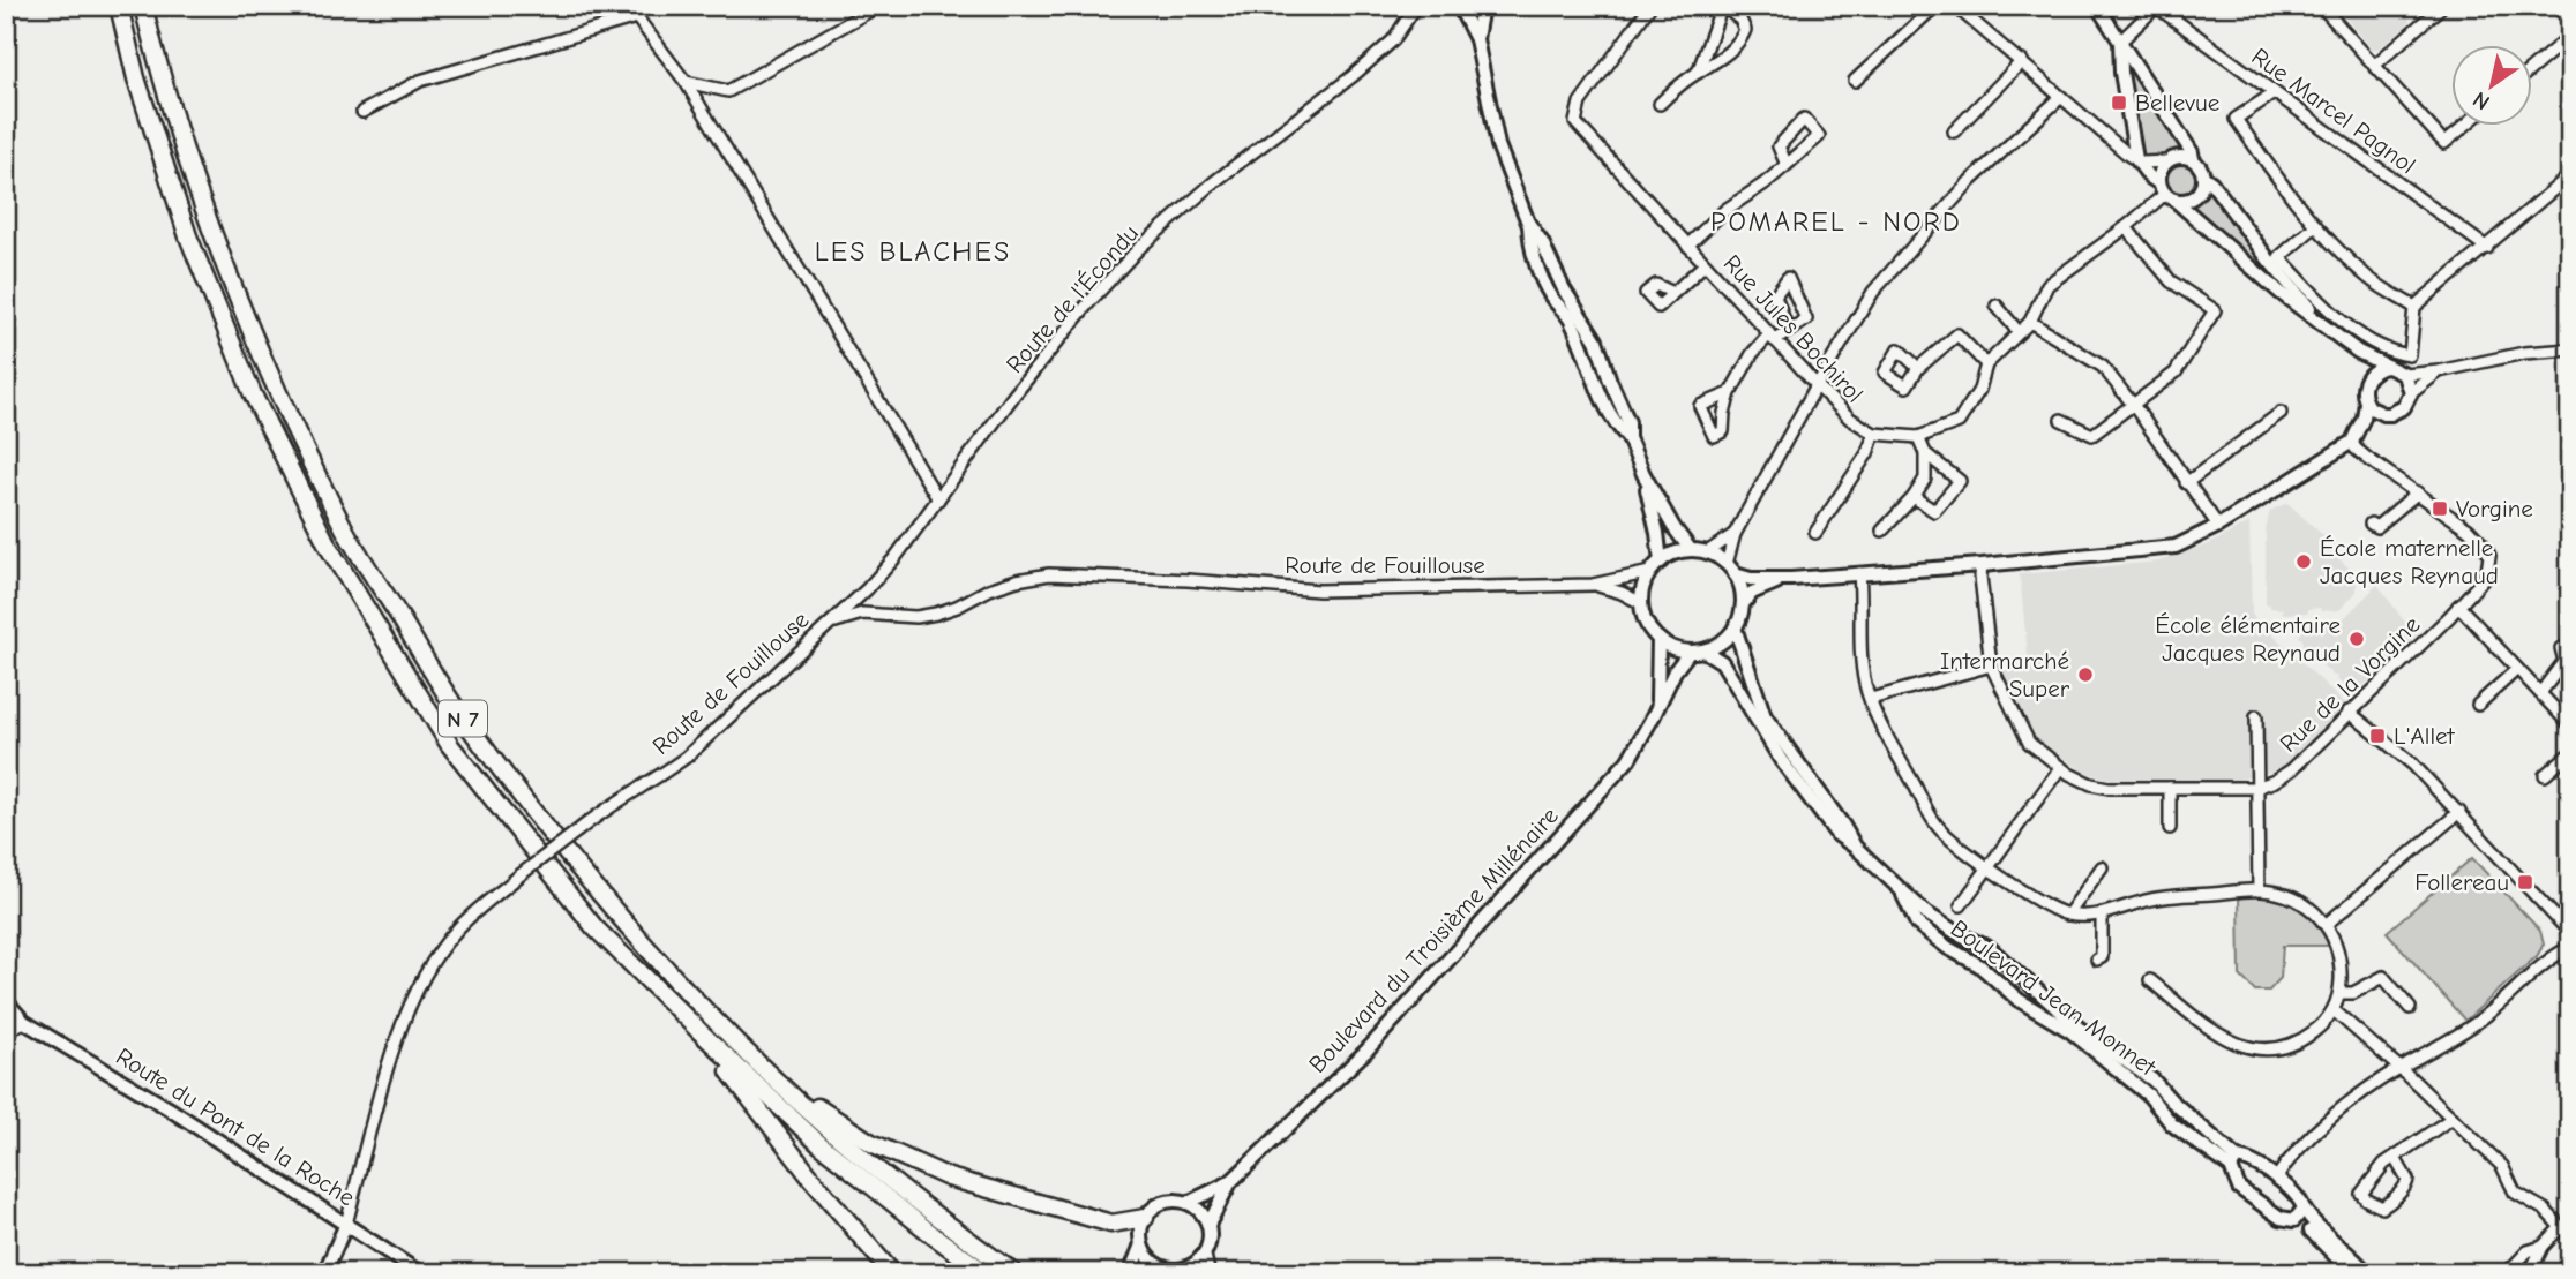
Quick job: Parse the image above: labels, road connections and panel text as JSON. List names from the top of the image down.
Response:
{
  "streets": {
    "highway": ["N 7"],
    "street": [
      "Rue Marcel Pagnol",
      "Route de l'Écondu",
      "Rue Jules Bochirol",
      "Route de Fouillouse",
      "Rue de la Vorgine",
      "Boulevard du Troisième Millénaire",
      "Boulevard Jean Monnet",
      "Route du Pont de la Roche"
    ]
  },
  "crossings": [
    ["Route de l'Écondu", "Route de Fouillouse"],
    ["Route de Fouillouse", "Boulevard du Troisième Millénaire"],
    ["Route de Fouillouse", "Boulevard Jean Monnet"],
    ["Route de Fouillouse", "Route du Pont de la Roche"],
    ["Boulevard du Troisième Millénaire", "Boulevard Jean Monnet"]
  ],
  "districts": ["POMAREL - NORD", "LES BLACHES"],
  "places": {
    "transit": [
      "Bellevue",
      "Vorgine",
      "L'Allet",
      "Follereau"
    ],
    "other": ["École maternelle Jacques Reynaud", "École élémentaire Jacques Reynaud", "Intermarché Super"]
  },
  "north": "bottom left"
}
